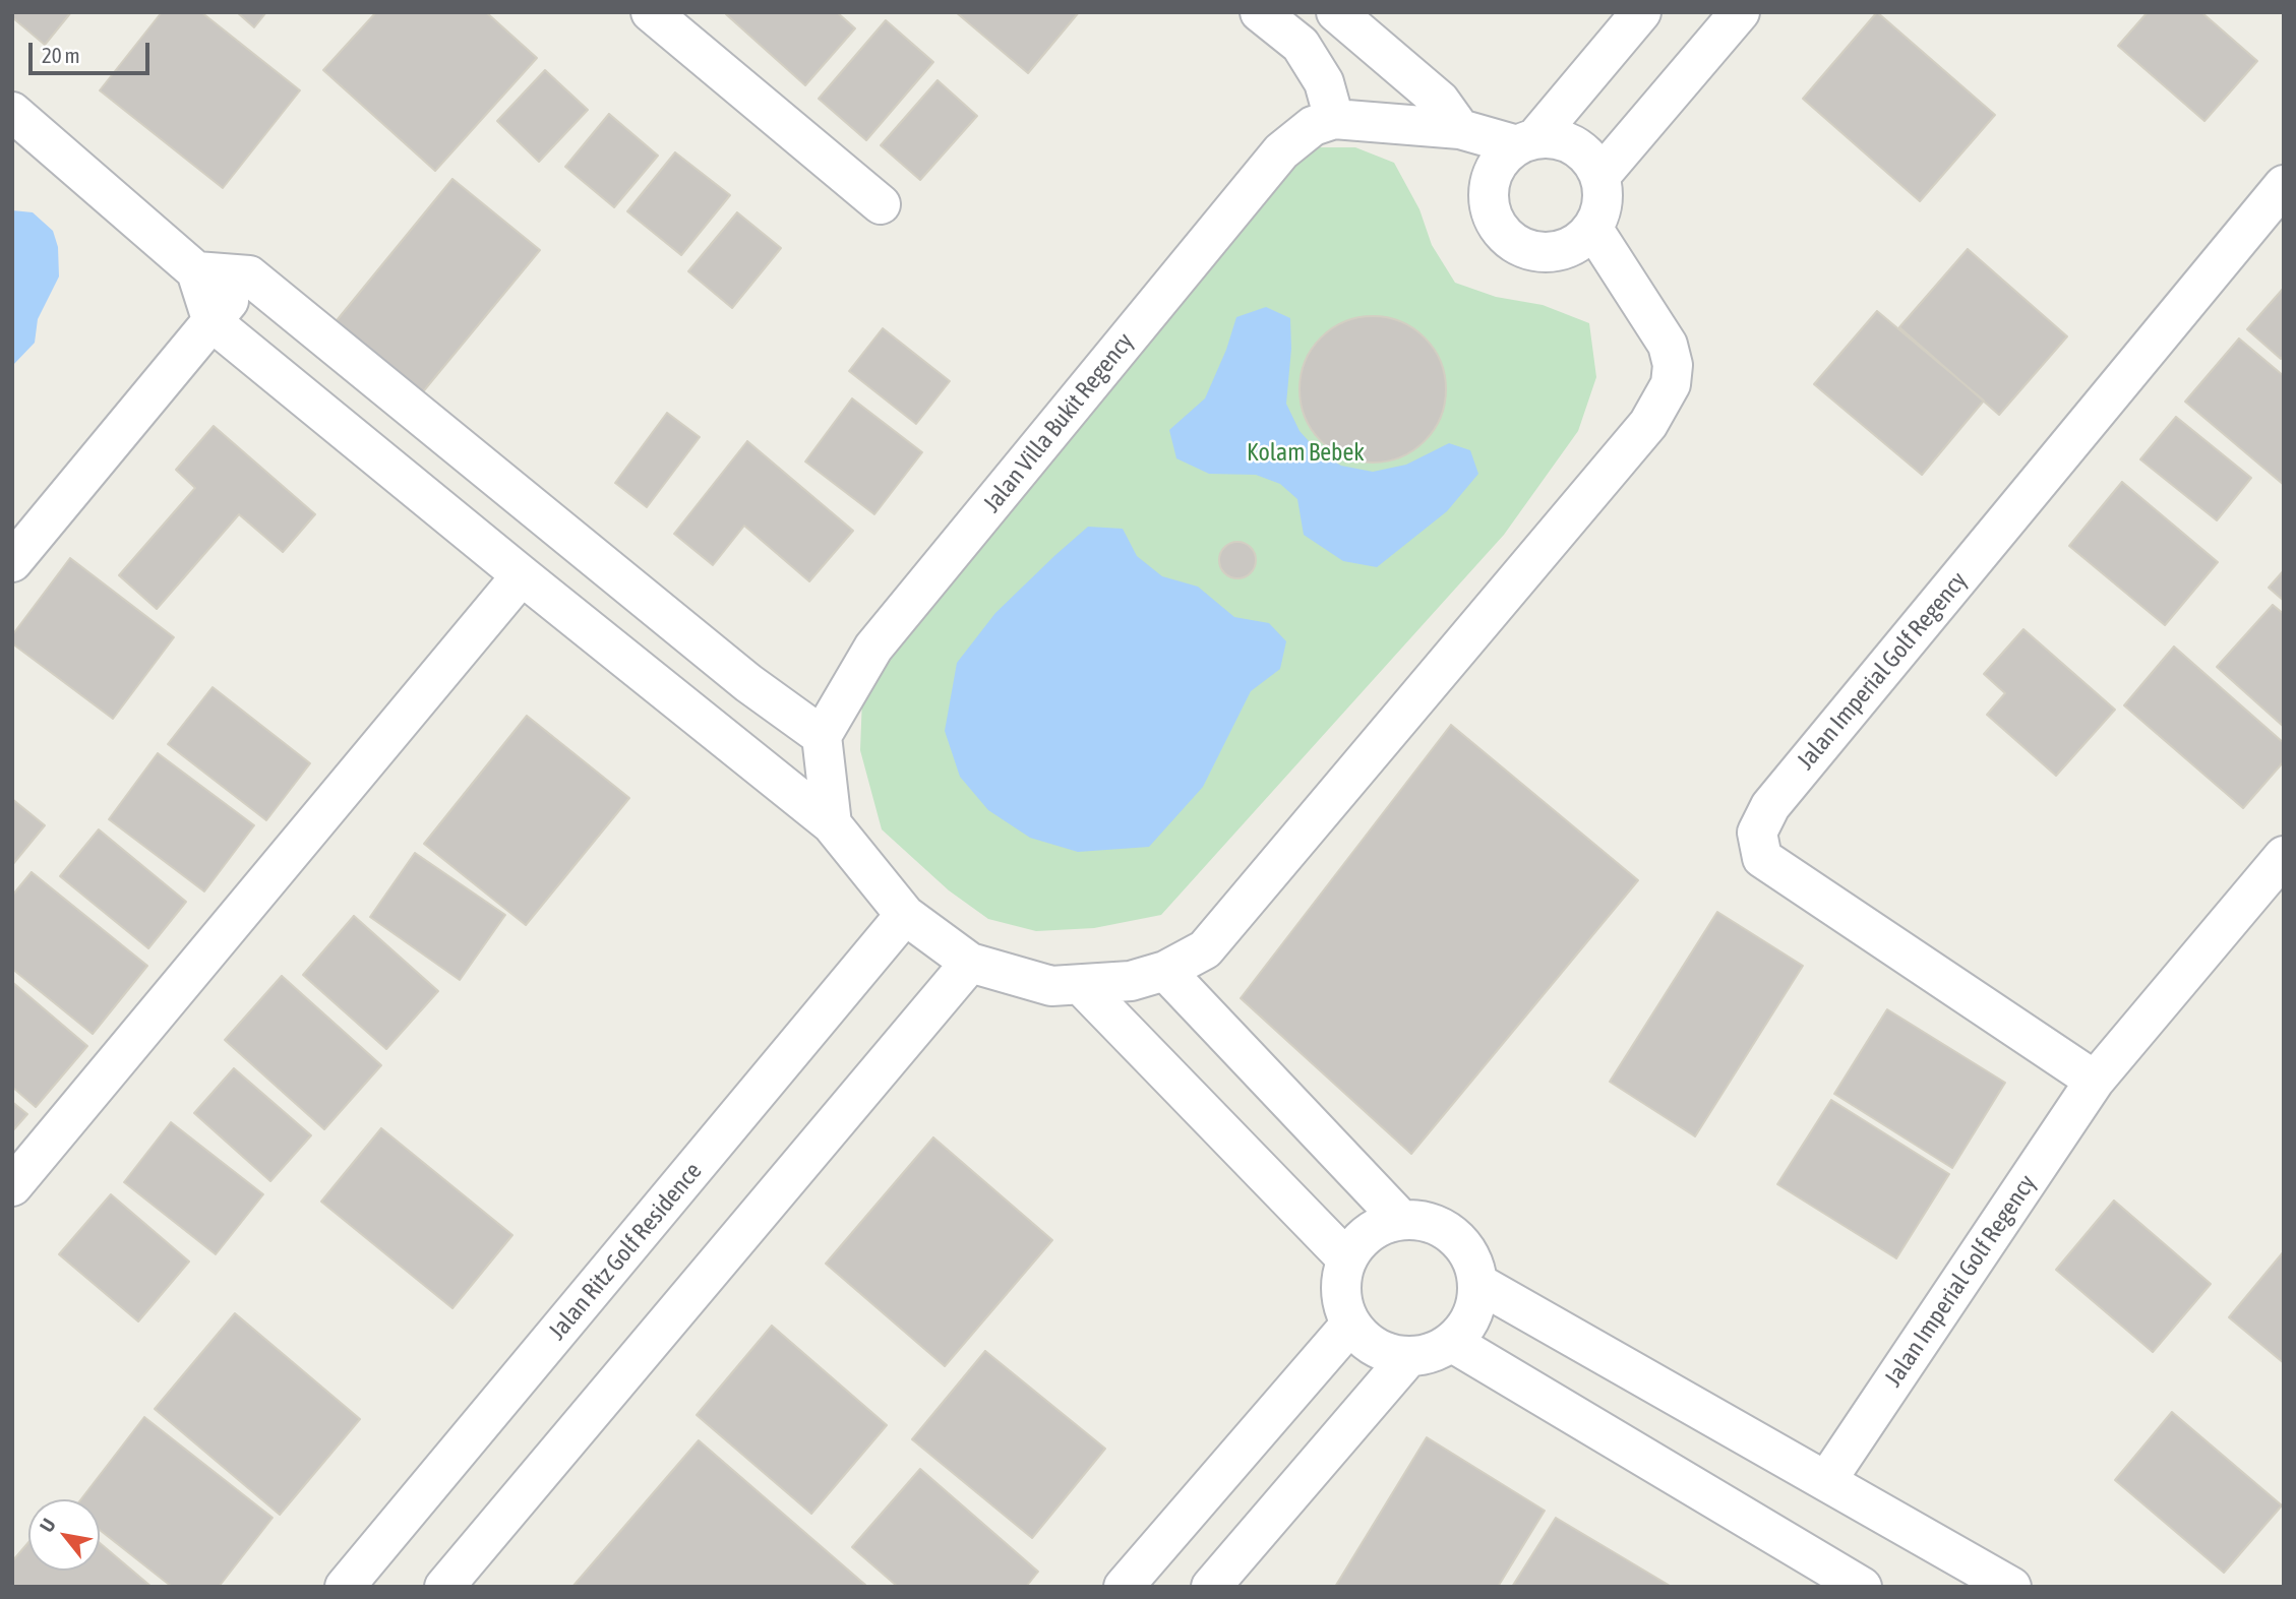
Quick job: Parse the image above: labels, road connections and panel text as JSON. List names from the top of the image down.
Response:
{
  "streets": {
    "street": ["Jalan Villa Bukit Regency", "Jalan Imperial Golf Regency", "Jalan Ritz Golf Residence"]
  },
  "parks": ["Kolam Bebek"],
  "scale_bar": "20 m",
  "north": "top left"
}
